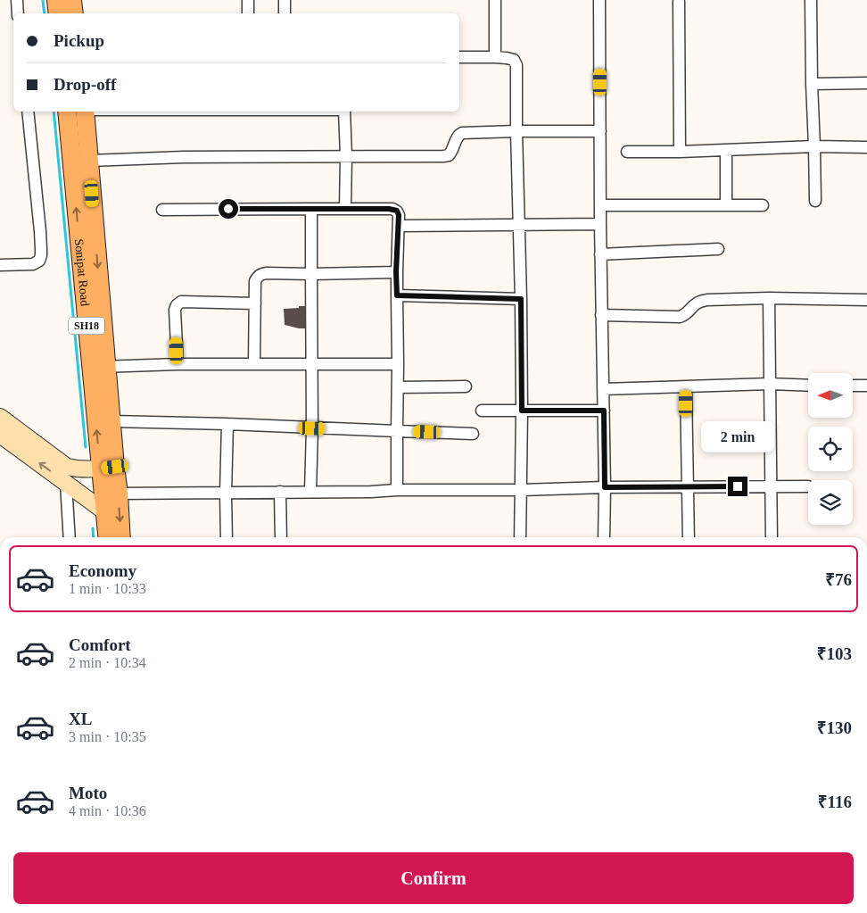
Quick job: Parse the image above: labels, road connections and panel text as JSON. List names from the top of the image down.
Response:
{
  "streets": {
    "main road": ["Sonipat Road", "SH18"]
  },
  "north": "left",
  "page": {
    "banner": ["Pickup", "Drop-off"],
    "bubble": "2 min",
    "list": [
      {
        "name": "Economy",
        "note": "1 min · 10:33",
        "value": "₹76"
      },
      {
        "name": "Comfort",
        "note": "2 min · 10:34",
        "value": "₹103"
      },
      {
        "name": "XL",
        "note": "3 min · 10:35",
        "value": "₹130"
      },
      {
        "name": "Moto",
        "note": "4 min · 10:36",
        "value": "₹116"
      }
    ],
    "buttons": "Confirm"
  }
}
